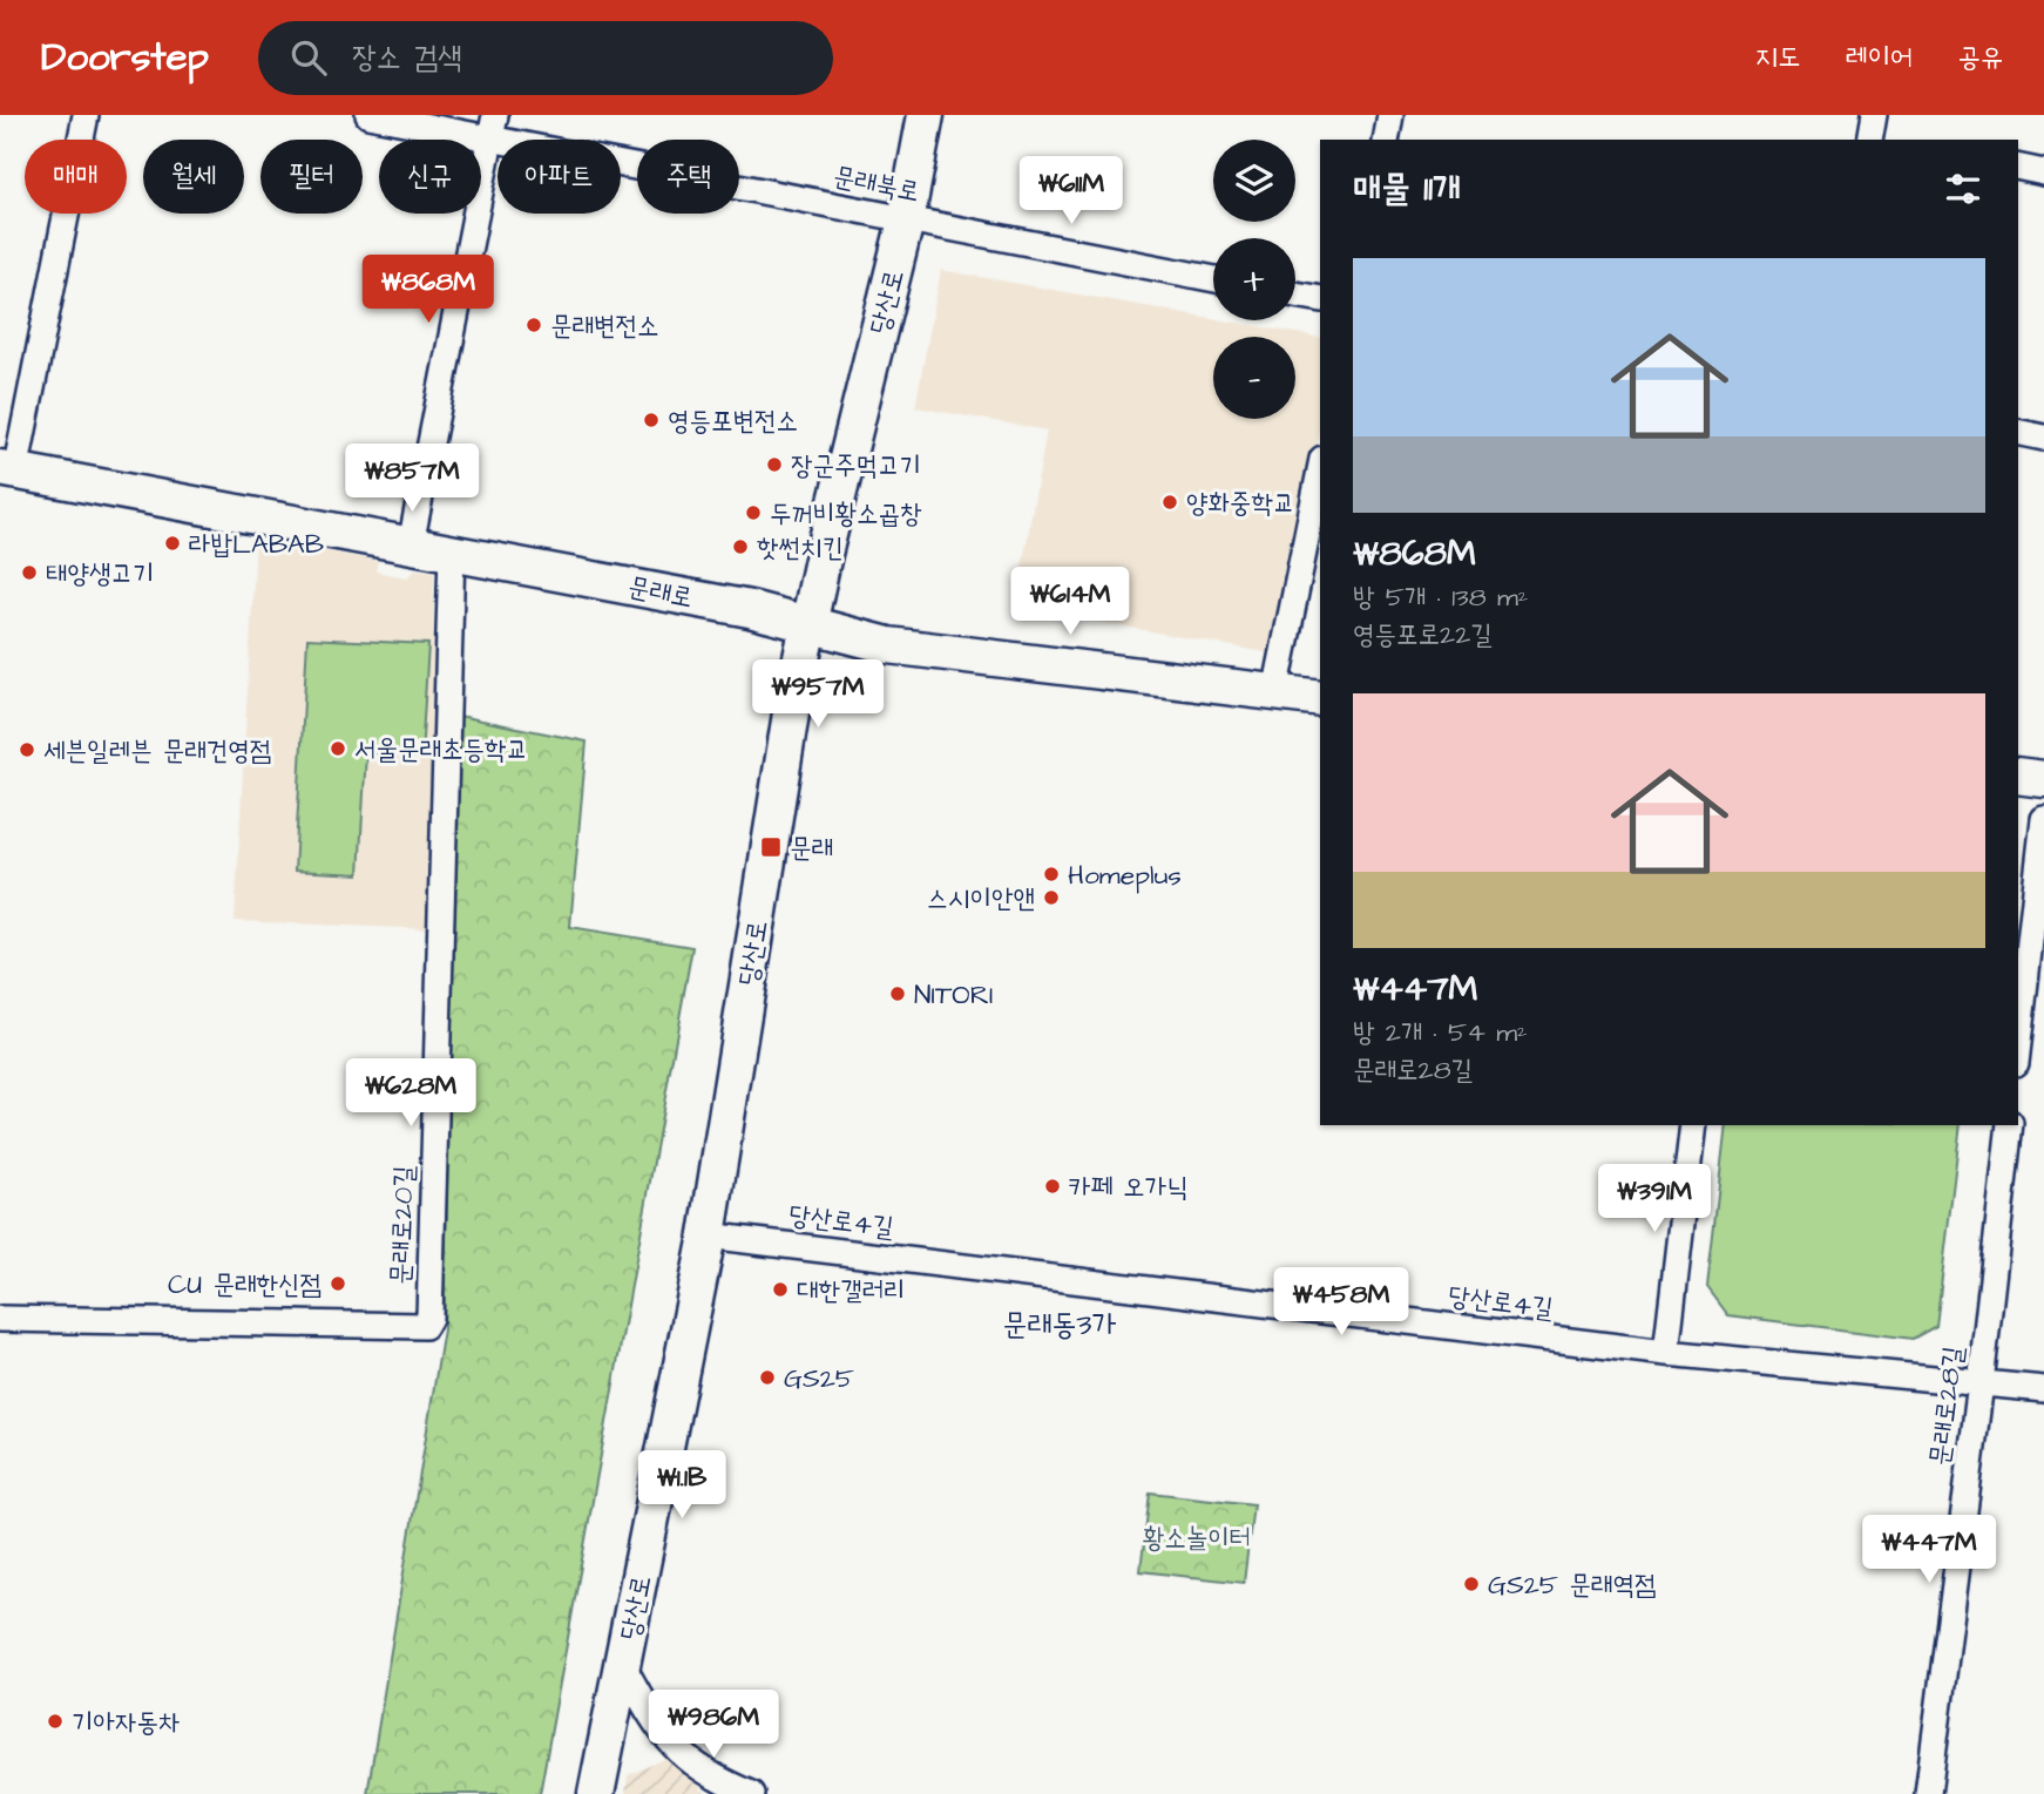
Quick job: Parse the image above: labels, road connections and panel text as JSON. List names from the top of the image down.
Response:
{
  "streets": {
    "main road": ["당산로", "문래로"],
    "street": [
      "문래북로",
      "당산로4길",
      "문래로20길",
      "문래로28길"
    ]
  },
  "crossings": [
    ["문래북로", "당산로"],
    ["당산로", "문래로"],
    ["당산로", "당산로4길"],
    ["문래로", "문래로20길"],
    ["당산로4길", "문래로28길"]
  ],
  "districts": ["문래동3가"],
  "parks": ["황소놀이터"],
  "places": {
    "other": [
      "문래변전소",
      "영등포변전소",
      "장군주먹고기",
      "양화중학교",
      "두꺼비황소곱창",
      "라밥LABAB",
      "핫썬치킨",
      "태양생고기",
      "서울문래초등학교",
      "세븐일레븐 문래건영점",
      "Homeplus",
      "스시이안앤",
      "NITORI",
      "카페 오가닉",
      "CU 문래한신점",
      "대한갤러리",
      "GS25",
      "GS25 문래역점",
      "기아자동차"
    ],
    "transit": ["문래"]
  },
  "page": {
    "header": "Doorstep",
    "search": "장소 검색",
    "nav": ["지도", "레이어", "공유"],
    "map_buttons": ["+", "−"],
    "chip": [
      "매매",
      "월세",
      "필터",
      "신규",
      "아파트",
      "주택"
    ],
    "heading": "매물 11개",
    "price": [
      "₩611M",
      "₩868M",
      "₩857M",
      "₩614M",
      "₩957M",
      "₩628M",
      "₩391M",
      "₩458M",
      "₩1.1B",
      "₩447M",
      "₩986M"
    ],
    "list": [
      {
        "name": "₩868M",
        "note": "방 5개 · 138 m² · 영등포로22길"
      },
      {
        "name": "₩447M",
        "note": "방 2개 · 54 m² · 문래로28길"
      }
    ]
  }
}
